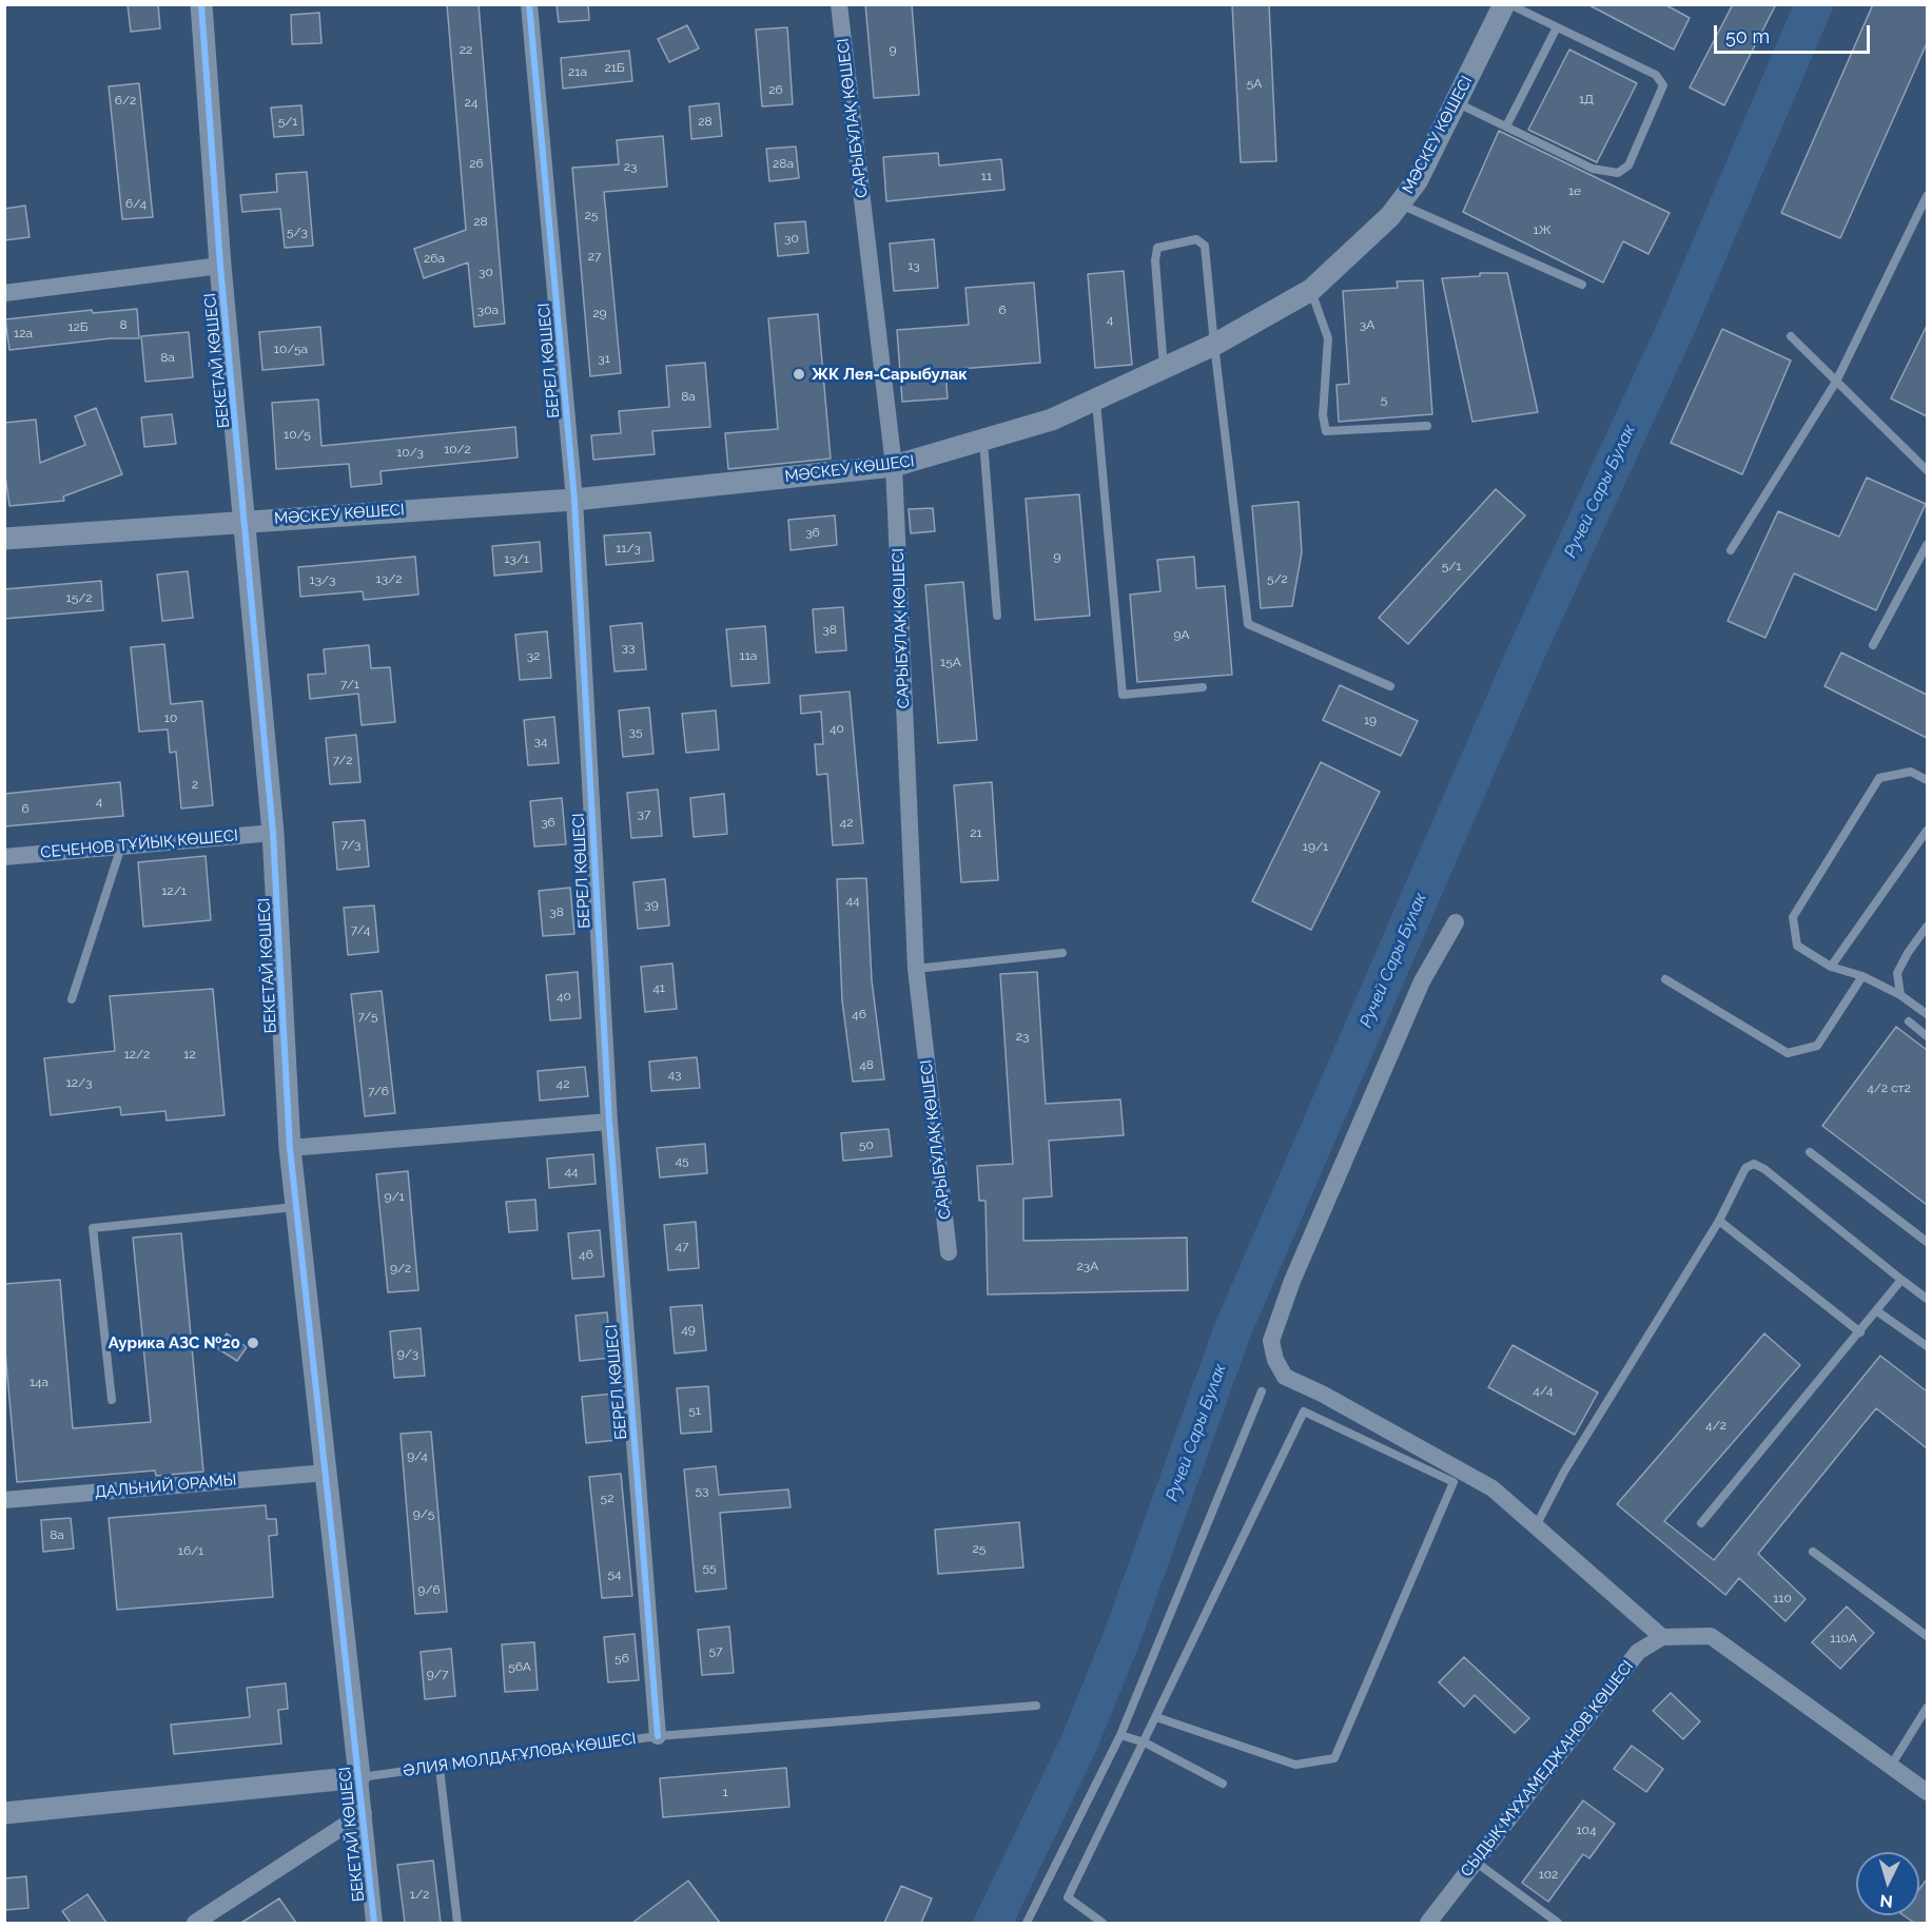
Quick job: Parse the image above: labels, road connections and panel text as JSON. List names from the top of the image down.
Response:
{
  "streets": {
    "street": [
      "САРЫБҰЛАҚ КӨШЕСІ",
      "МӘСКЕУ КӨШЕСІ",
      "БЕКЕТАЙ КӨШЕСІ",
      "БЕРЕЛ КӨШЕСІ",
      "СЕЧЕНОВ ТҰЙЫҚ КӨШЕСІ",
      "ДАЛЬНИЙ ОРАМЫ",
      "ӘЛИЯ МОЛДАҒҰЛОВА КӨШЕСІ",
      "СЫДЫҚ МҰХАМЕДЖАНОВ КӨШЕСІ"
    ]
  },
  "crossings": [
    ["САРЫБҰЛАҚ КӨШЕСІ", "МӘСКЕУ КӨШЕСІ"],
    ["МӘСКЕУ КӨШЕСІ", "БЕКЕТАЙ КӨШЕСІ"],
    ["МӘСКЕУ КӨШЕСІ", "БЕРЕЛ КӨШЕСІ"],
    ["БЕКЕТАЙ КӨШЕСІ", "СЕЧЕНОВ ТҰЙЫҚ КӨШЕСІ"],
    ["БЕКЕТАЙ КӨШЕСІ", "ДАЛЬНИЙ ОРАМЫ"],
    ["БЕКЕТАЙ КӨШЕСІ", "ӘЛИЯ МОЛДАҒҰЛОВА КӨШЕСІ"],
    ["БЕРЕЛ КӨШЕСІ", "ӘЛИЯ МОЛДАҒҰЛОВА КӨШЕСІ"]
  ],
  "water": ["Ручей Сары Булак"],
  "places": ["ЖК Лея-Сарыбулак", "Аурика АЗС №20"],
  "house_numbers": [
    "22",
    "9",
    "21Б",
    "21а",
    "5А",
    "26",
    "1Д",
    "6/2",
    "24",
    "5/1",
    "28",
    "26",
    "28а",
    "23",
    "11",
    "1е",
    "6/4",
    "25",
    "28",
    "1Ж",
    "5/3",
    "30",
    "27",
    "26а",
    "13",
    "30",
    "30а",
    "6",
    "29",
    "4",
    "8",
    "3А",
    "12Б",
    "12а",
    "10/5а",
    "8а",
    "31",
    "8а",
    "5",
    "10/5",
    "10/2",
    "10/3",
    "36",
    "11/3",
    "9",
    "13/1",
    "5/1",
    "13/2",
    "5/2",
    "13/3",
    "15/2",
    "38",
    "9А",
    "33",
    "32",
    "11а",
    "15А",
    "7/1",
    "10",
    "19",
    "40",
    "35",
    "34",
    "7/2",
    "2",
    "4",
    "6",
    "37",
    "36",
    "42",
    "21",
    "7/3",
    "19/1",
    "12/1",
    "44",
    "39",
    "38",
    "7/4",
    "41",
    "40",
    "46",
    "7/5",
    "23",
    "12/2",
    "12",
    "48",
    "43",
    "12/3",
    "42",
    "4/2 ст2",
    "7/6",
    "50",
    "45",
    "44",
    "9/1",
    "47",
    "46",
    "23А",
    "9/2",
    "49",
    "9/3",
    "14а",
    "4/4",
    "51",
    "4/2",
    "9/4",
    "53",
    "52",
    "9/5",
    "8а",
    "25",
    "16/1",
    "55",
    "54",
    "9/6",
    "110",
    "110А",
    "57",
    "56",
    "56А",
    "9/7",
    "1",
    "104",
    "102",
    "1/2"
  ],
  "scale_bar": "50 m",
  "north": "bottom"
}
